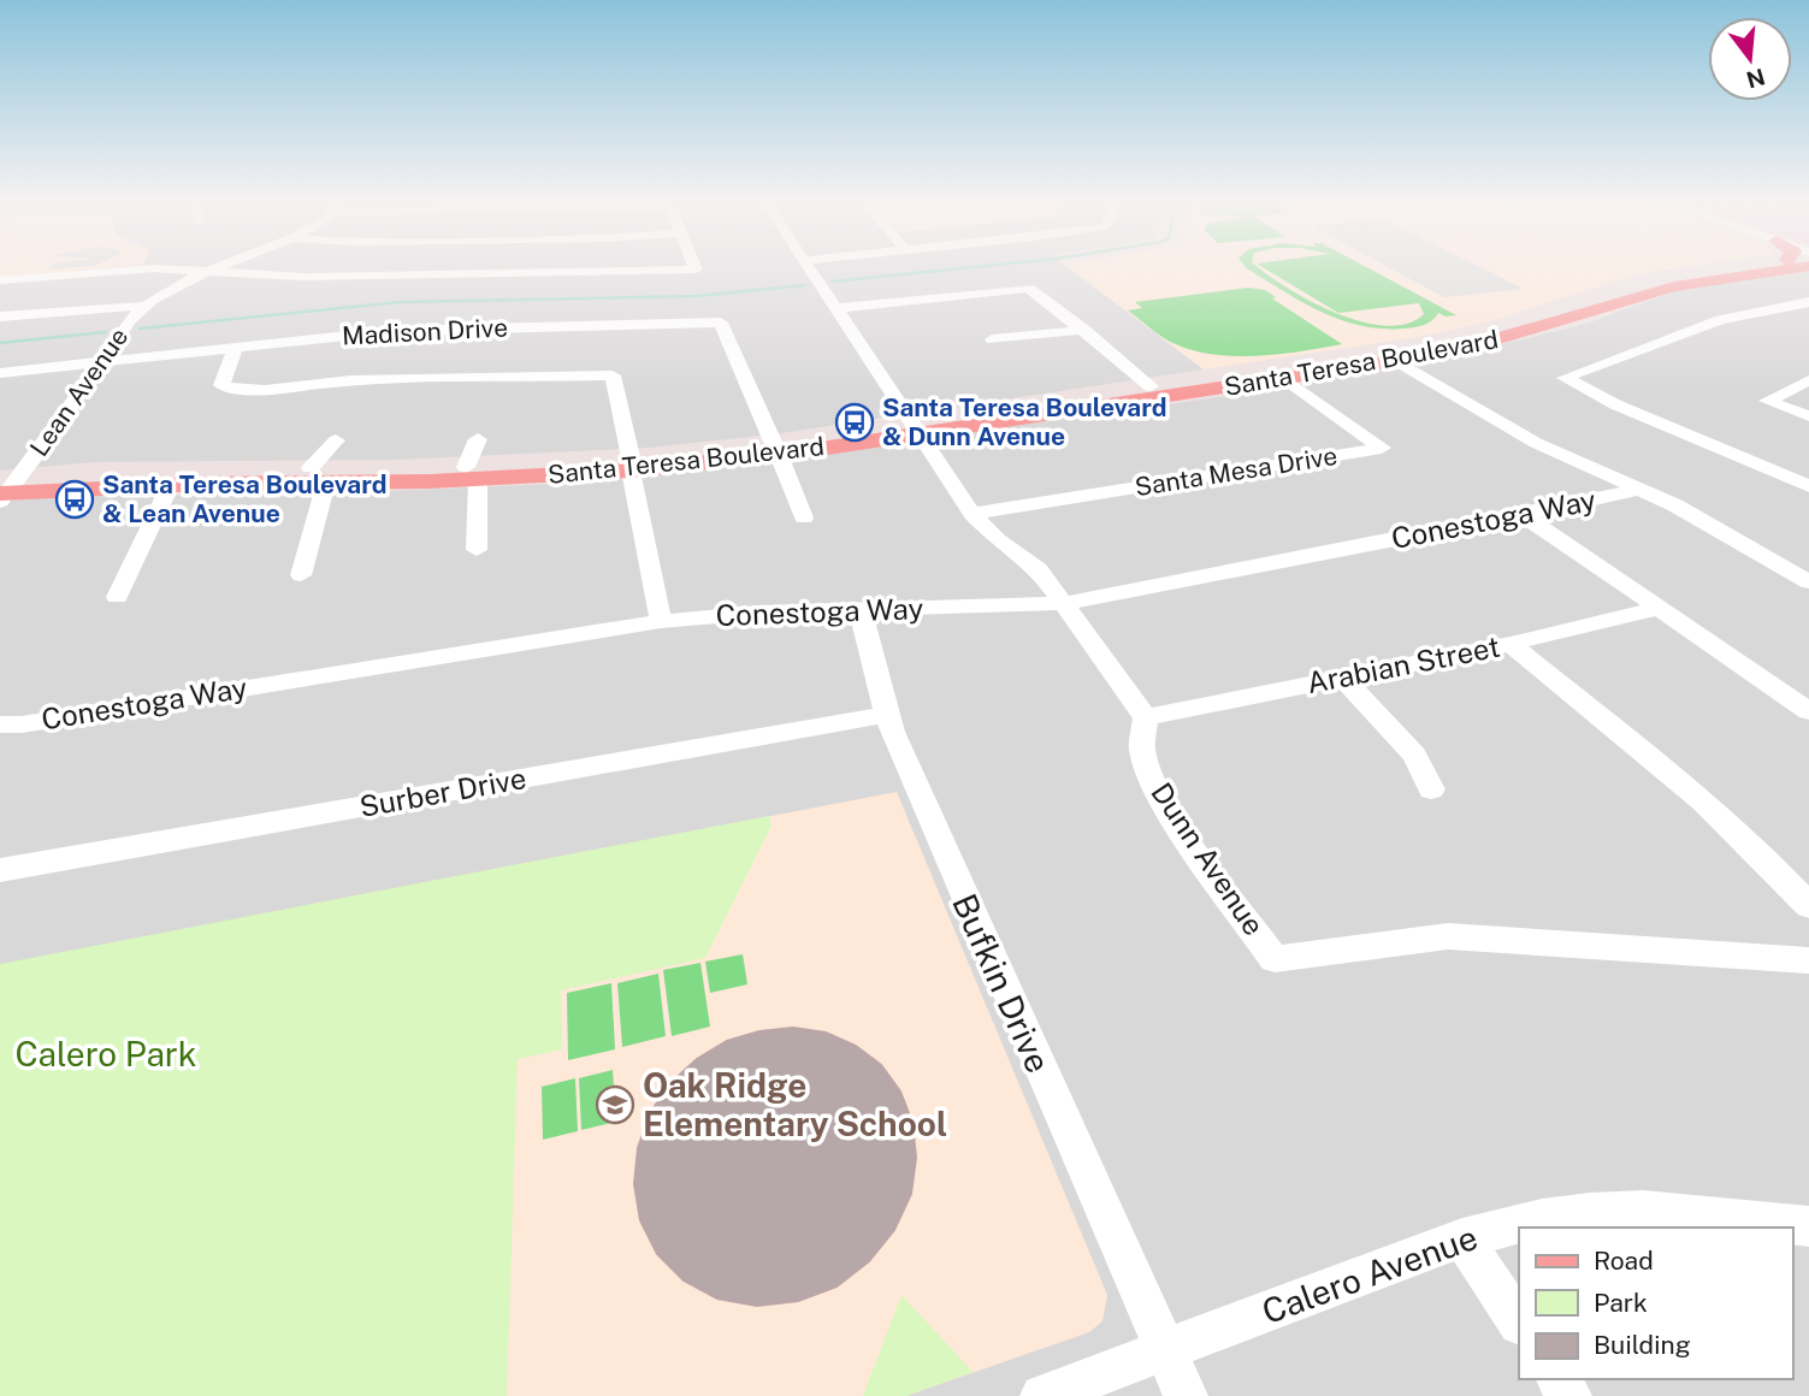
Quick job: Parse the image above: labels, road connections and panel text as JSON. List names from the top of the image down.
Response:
{
  "streets": {
    "main road": ["Santa Teresa Boulevard"],
    "street": [
      "Madison Drive",
      "Lean Avenue",
      "Santa Mesa Drive",
      "Conestoga Way",
      "Arabian Street",
      "Surber Drive",
      "Dunn Avenue",
      "Bufkin Drive",
      "Calero Avenue"
    ]
  },
  "crossings": [
    ["Madison Drive", "Santa Teresa Boulevard"],
    ["Madison Drive", "Lean Avenue"],
    ["Santa Teresa Boulevard", "Lean Avenue"],
    ["Santa Teresa Boulevard", "Santa Mesa Drive"],
    ["Conestoga Way", "Bufkin Drive"],
    ["Arabian Street", "Dunn Avenue"],
    ["Surber Drive", "Bufkin Drive"],
    ["Bufkin Drive", "Calero Avenue"]
  ],
  "parks": ["Calero Park"],
  "places": {
    "bus stop": ["Santa Teresa Boulevard & Dunn Avenue", "Santa Teresa Boulevard & Lean Avenue"],
    "school or university": ["Oak Ridge Elementary School"]
  },
  "legend": ["Road", "Park", "Building"],
  "north": "bottom"
}
